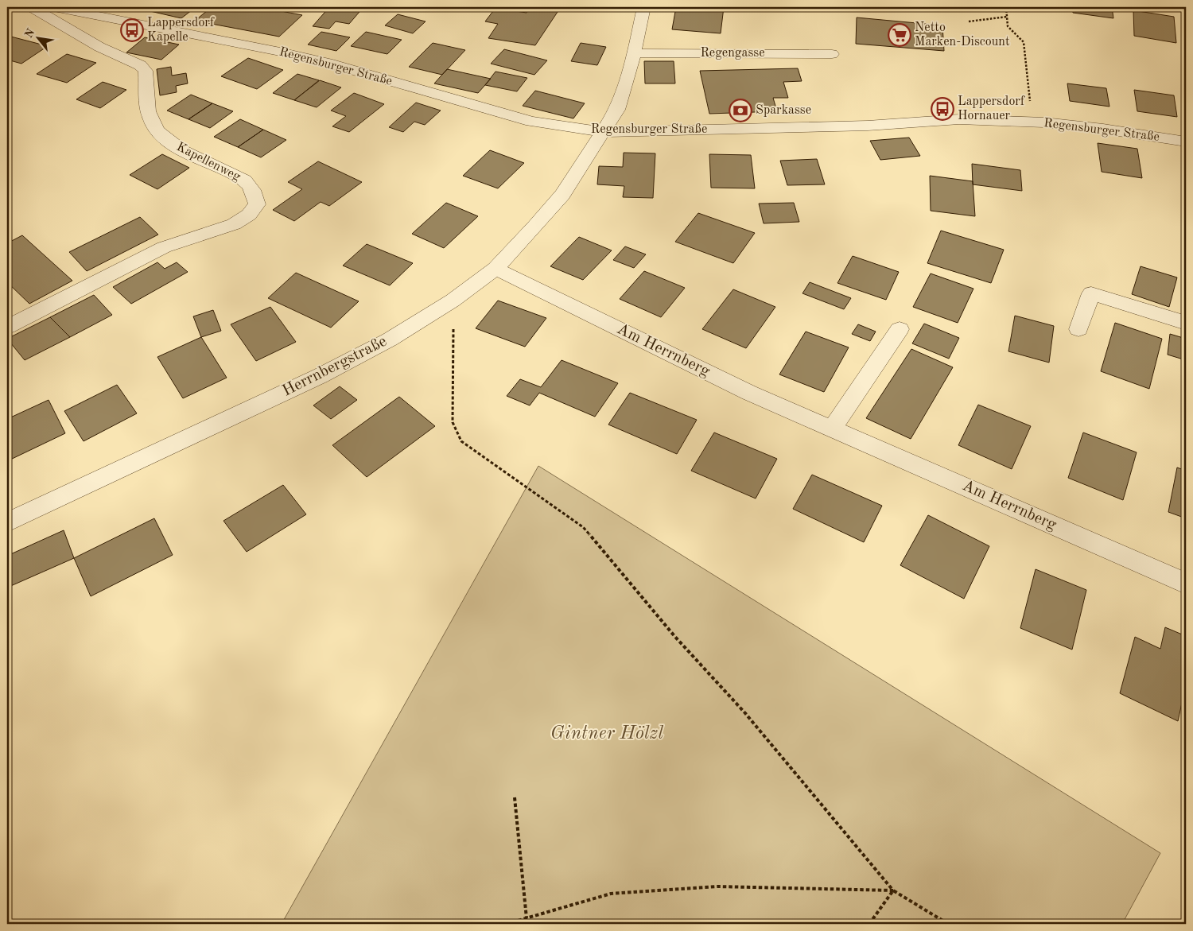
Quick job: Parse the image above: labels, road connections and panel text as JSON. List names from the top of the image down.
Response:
{
  "streets": {
    "street": [
      "Regengasse",
      "Regensburger Straße",
      "Kapellenweg",
      "Am Herrnberg",
      "Herrnbergstraße"
    ]
  },
  "crossings": [
    ["Regensburger Straße", "Herrnbergstraße"],
    ["Am Herrnberg", "Herrnbergstraße"]
  ],
  "parks": ["Gintner Hölzl"],
  "places": {
    "bus stop": ["Lappersdorf Kapelle", "Lappersdorf Hornauer"],
    "supermarket": ["Netto Marken-Discount"],
    "bank": ["Sparkasse"]
  },
  "north": "top left"
}
